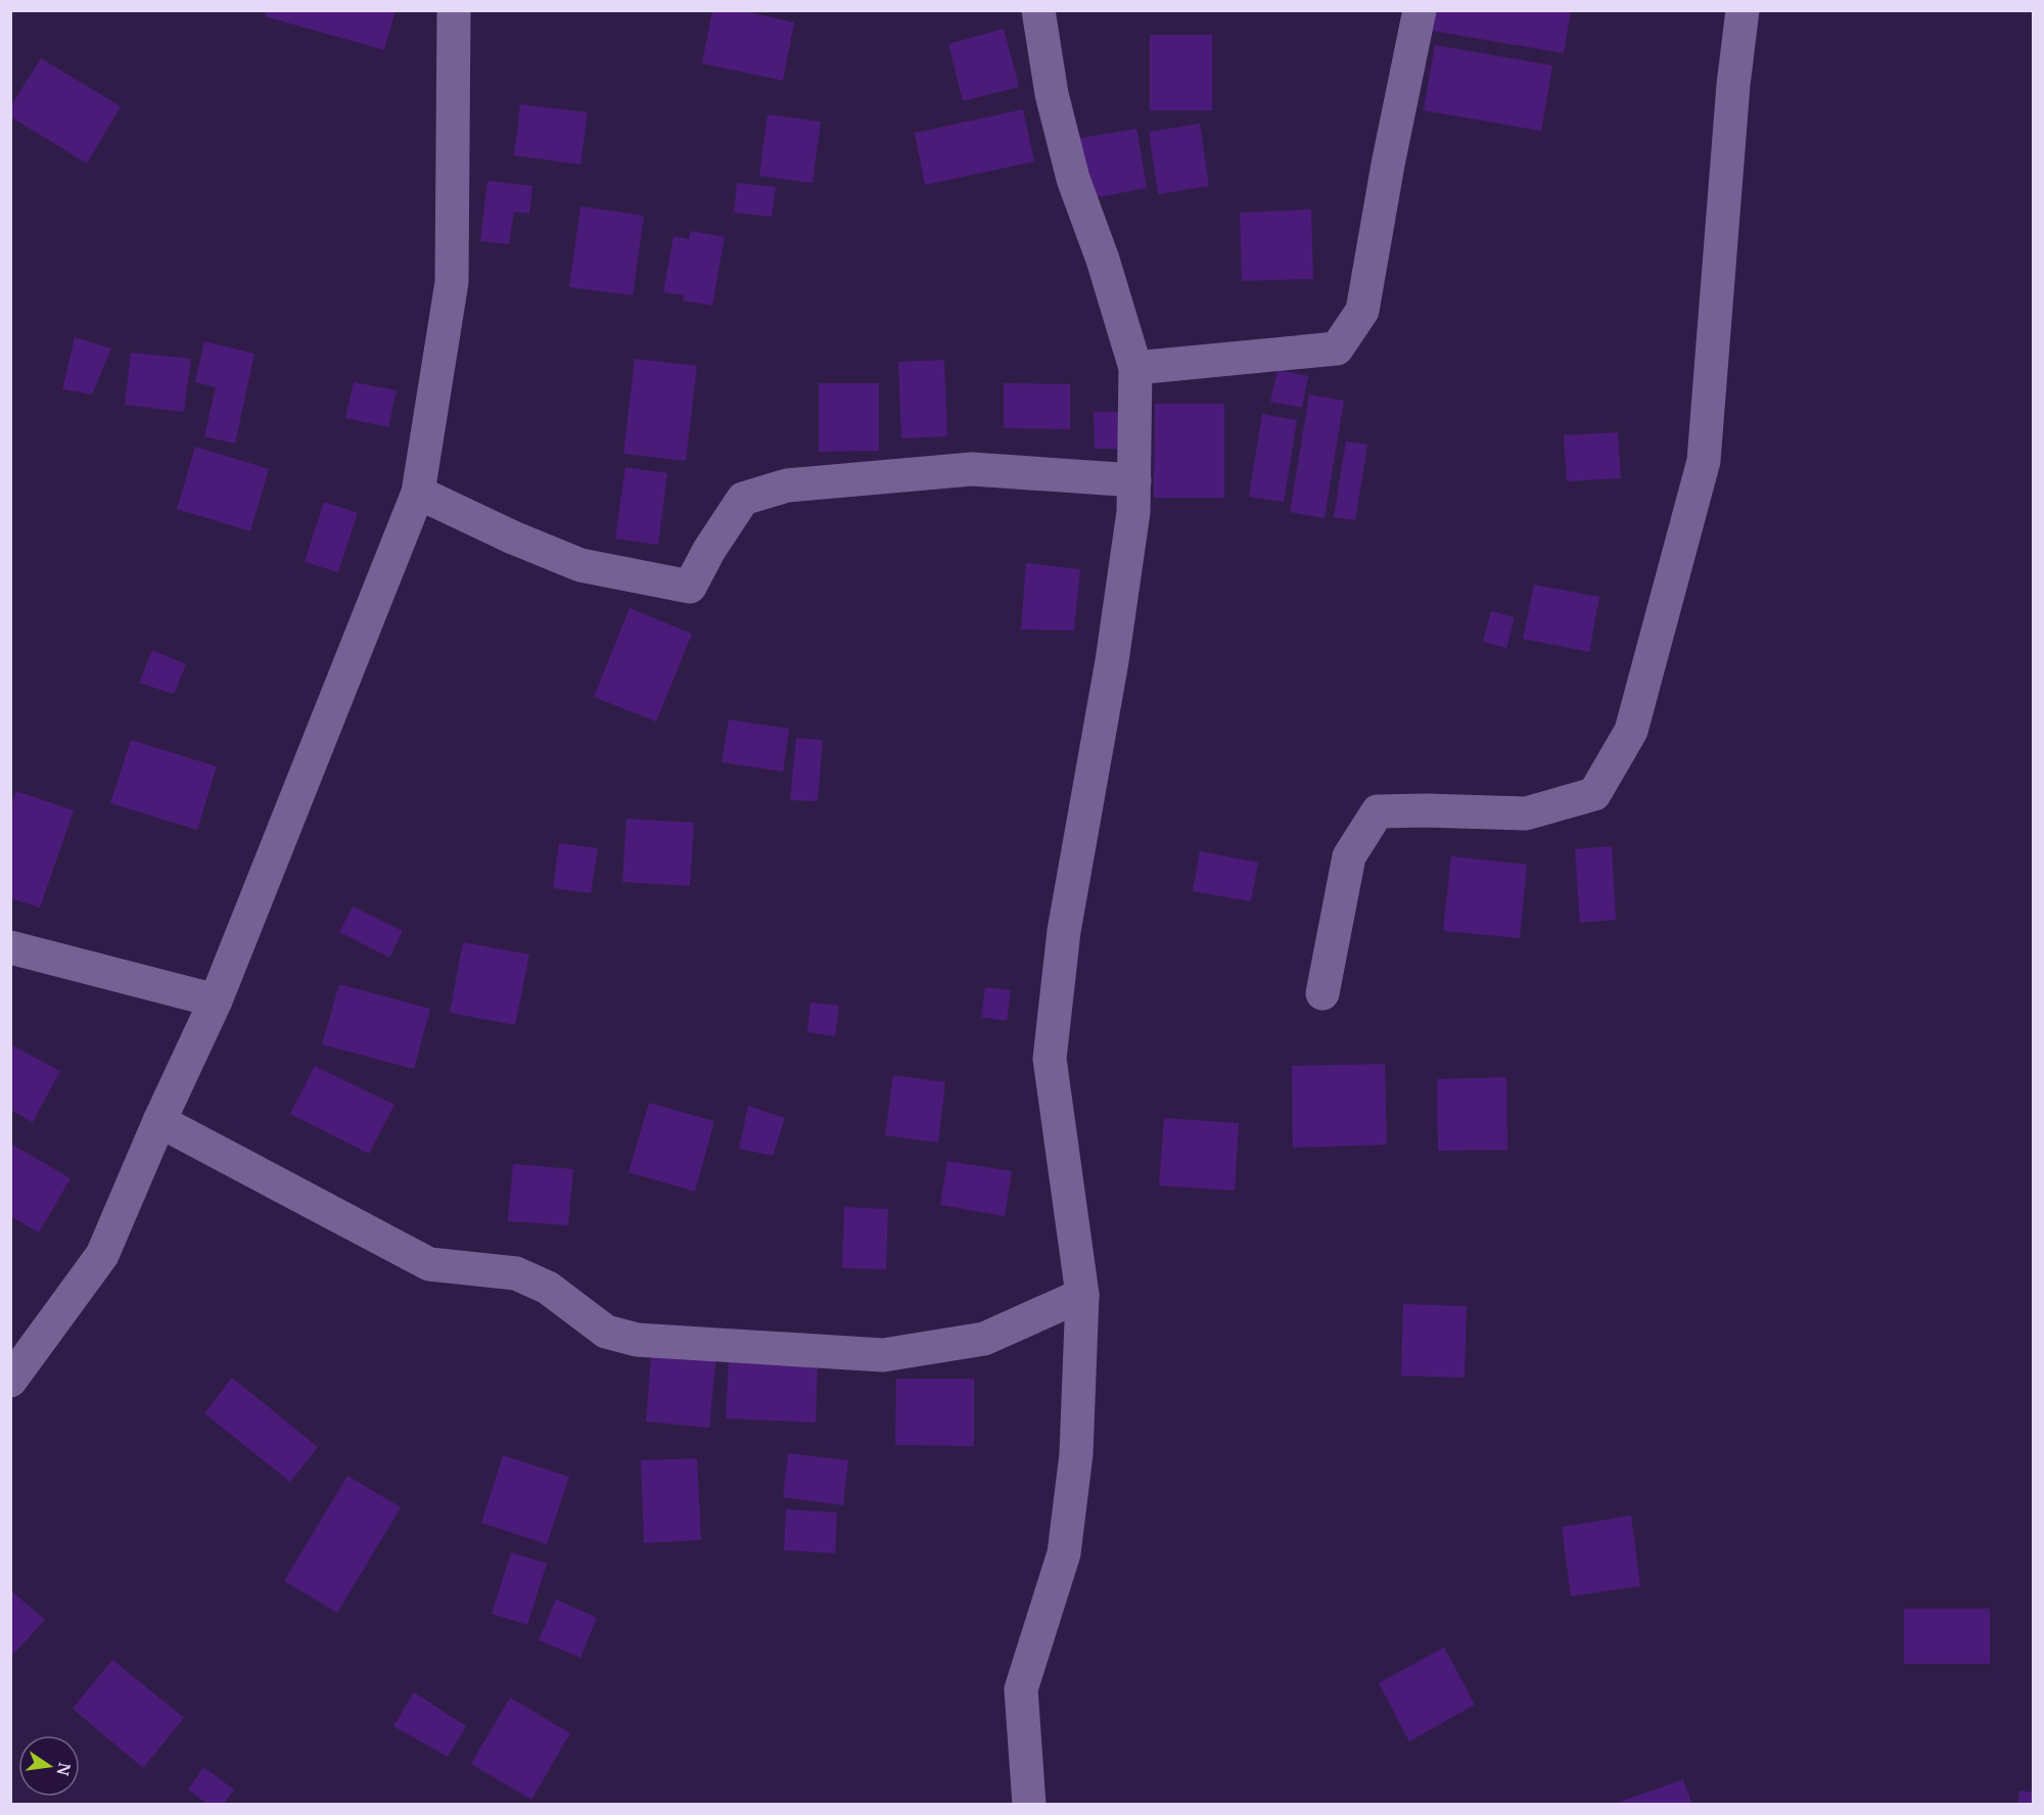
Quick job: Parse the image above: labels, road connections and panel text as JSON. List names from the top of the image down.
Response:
{
  "north": "right"
}
